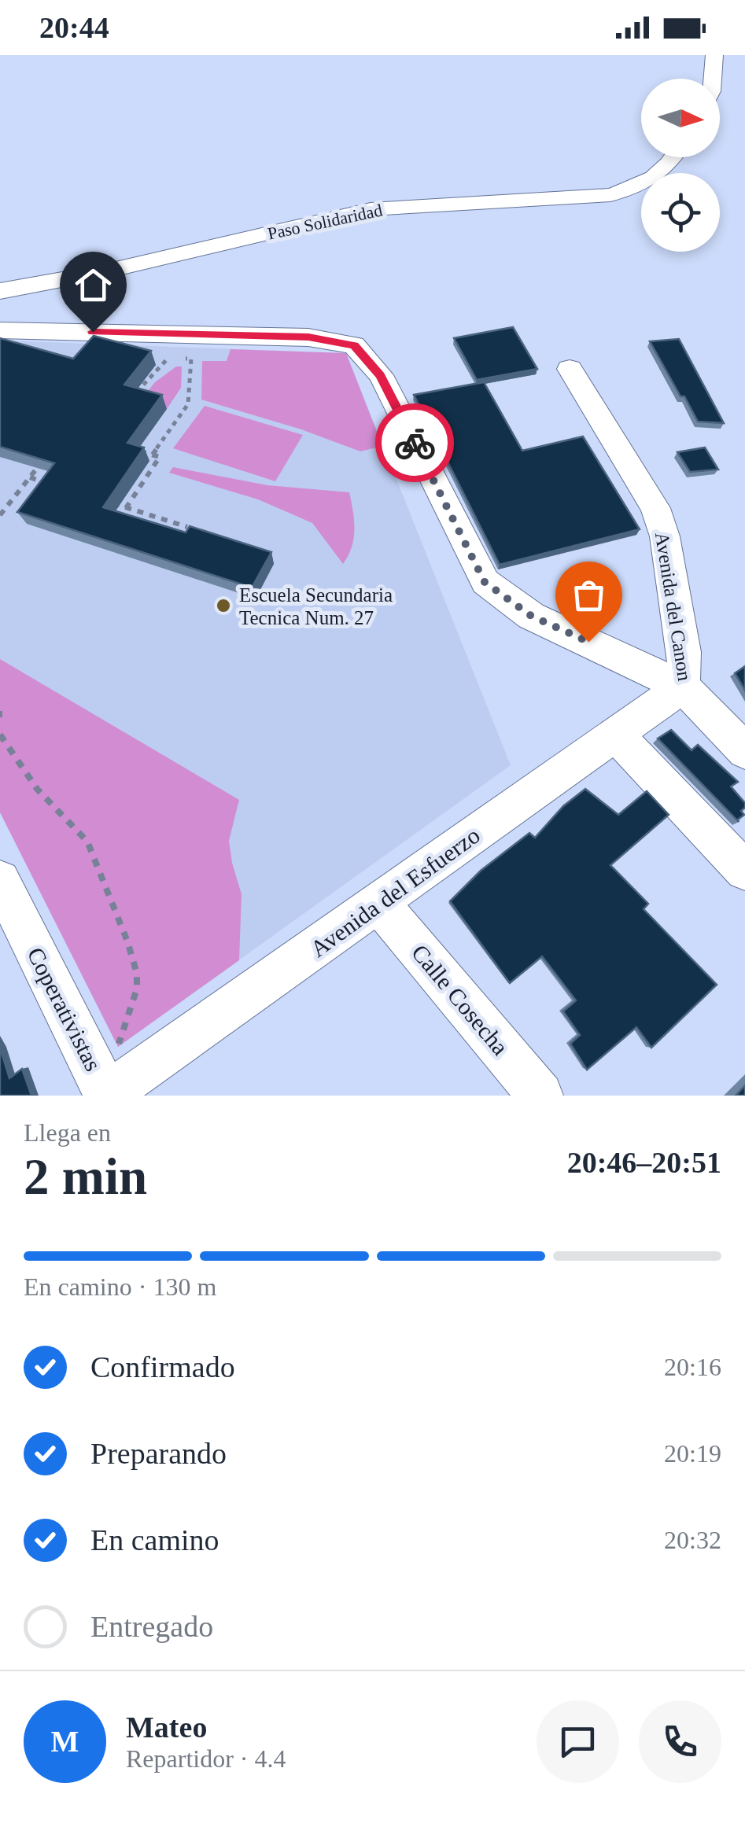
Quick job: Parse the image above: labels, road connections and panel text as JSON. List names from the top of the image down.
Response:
{
  "streets": {
    "street": [
      "Paso Solidaridad",
      "Avenida del Canon",
      "Avenida del Esfuerzo",
      "Calle Cosecha",
      "Coperativistas"
    ]
  },
  "crossings": [
    ["Avenida del Canon", "Avenida del Esfuerzo"],
    ["Avenida del Esfuerzo", "Calle Cosecha"],
    ["Avenida del Esfuerzo", "Coperativistas"]
  ],
  "places": ["Escuela Secundaria Tecnica Num. 27"],
  "north": "right",
  "page": {
    "status": "20:44",
    "heading": ["2 min", "Llega en", "20:46–20:51"],
    "panel": ["Mateo", "Repartidor · 4.4"],
    "bar": "En camino · 130 m",
    "list": [
      ["Confirmado", "20:16"],
      ["Preparando", "20:19"],
      ["En camino", "20:32"],
      "Entregado"
    ],
    "round": "M"
  }
}
